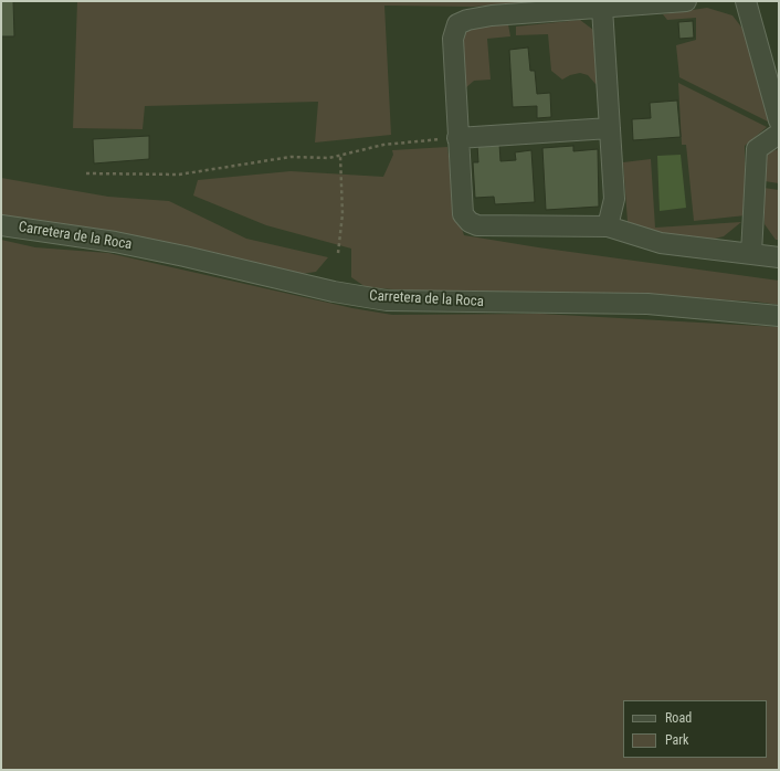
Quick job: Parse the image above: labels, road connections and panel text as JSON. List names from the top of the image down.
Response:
{
  "streets": {
    "street": ["Carretera de la Roca"]
  },
  "legend": ["Road", "Park"]
}
